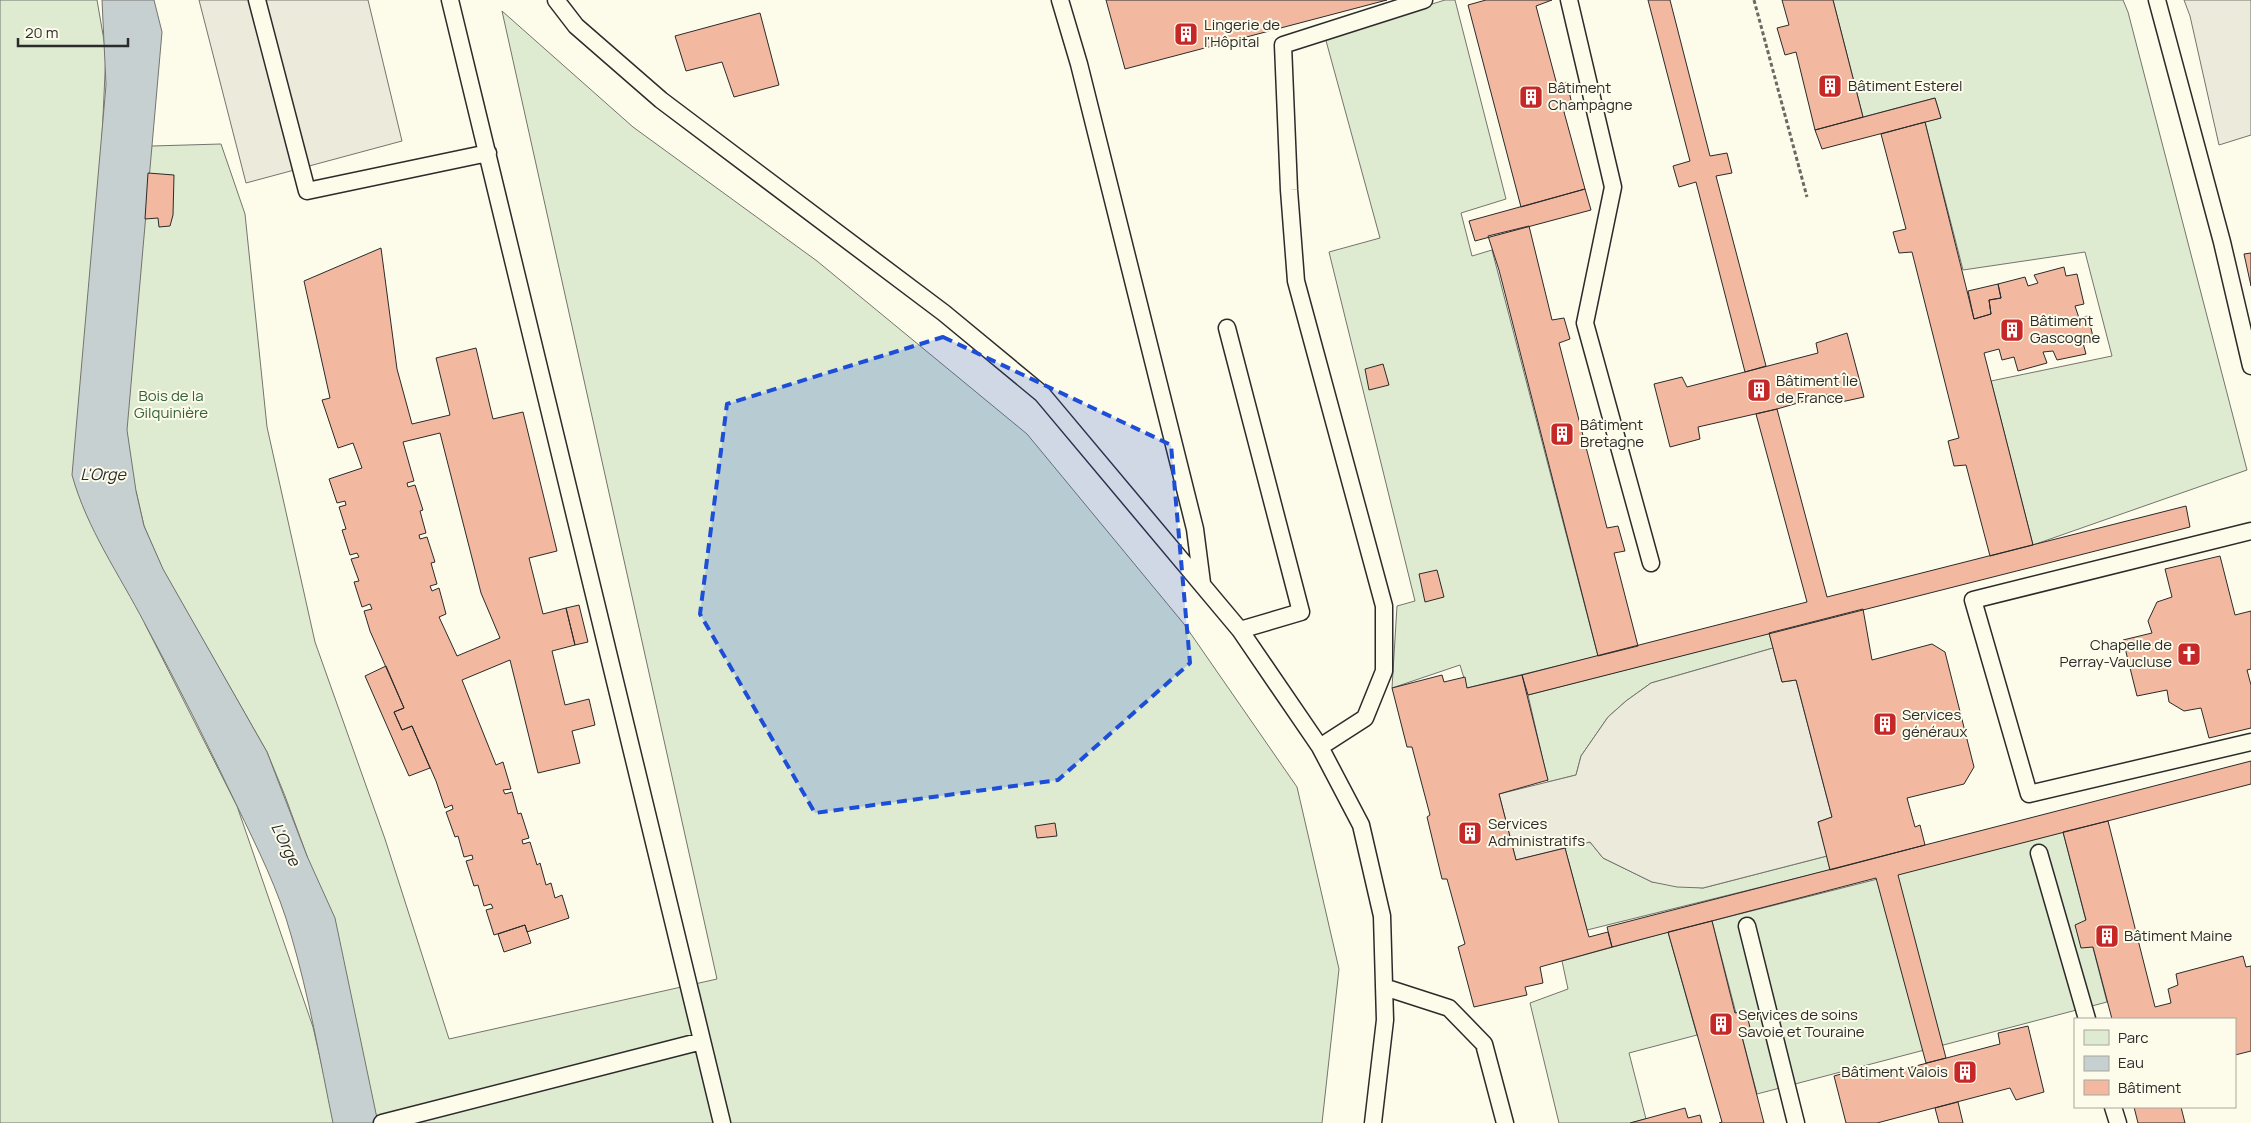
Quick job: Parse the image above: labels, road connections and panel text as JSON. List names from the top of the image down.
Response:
{
  "water": ["L'Orge"],
  "parks": ["Bois de la Gilquinière"],
  "places": {
    "building": [
      "Lingerie de l'Hôpital",
      "Bâtiment Esterel",
      "Bâtiment Champagne",
      "Bâtiment Gascogne",
      "Bâtiment Île de France",
      "Bâtiment Bretagne",
      "Services généraux",
      "Services Administratifs",
      "Bâtiment Maine",
      "Services de soins Savoie et Touraine",
      "Bâtiment Valois"
    ],
    "church": ["Chapelle de Perray-Vaucluse"]
  },
  "legend": ["Parc", "Eau", "Bâtiment"],
  "scale_bar": "20 m"
}
